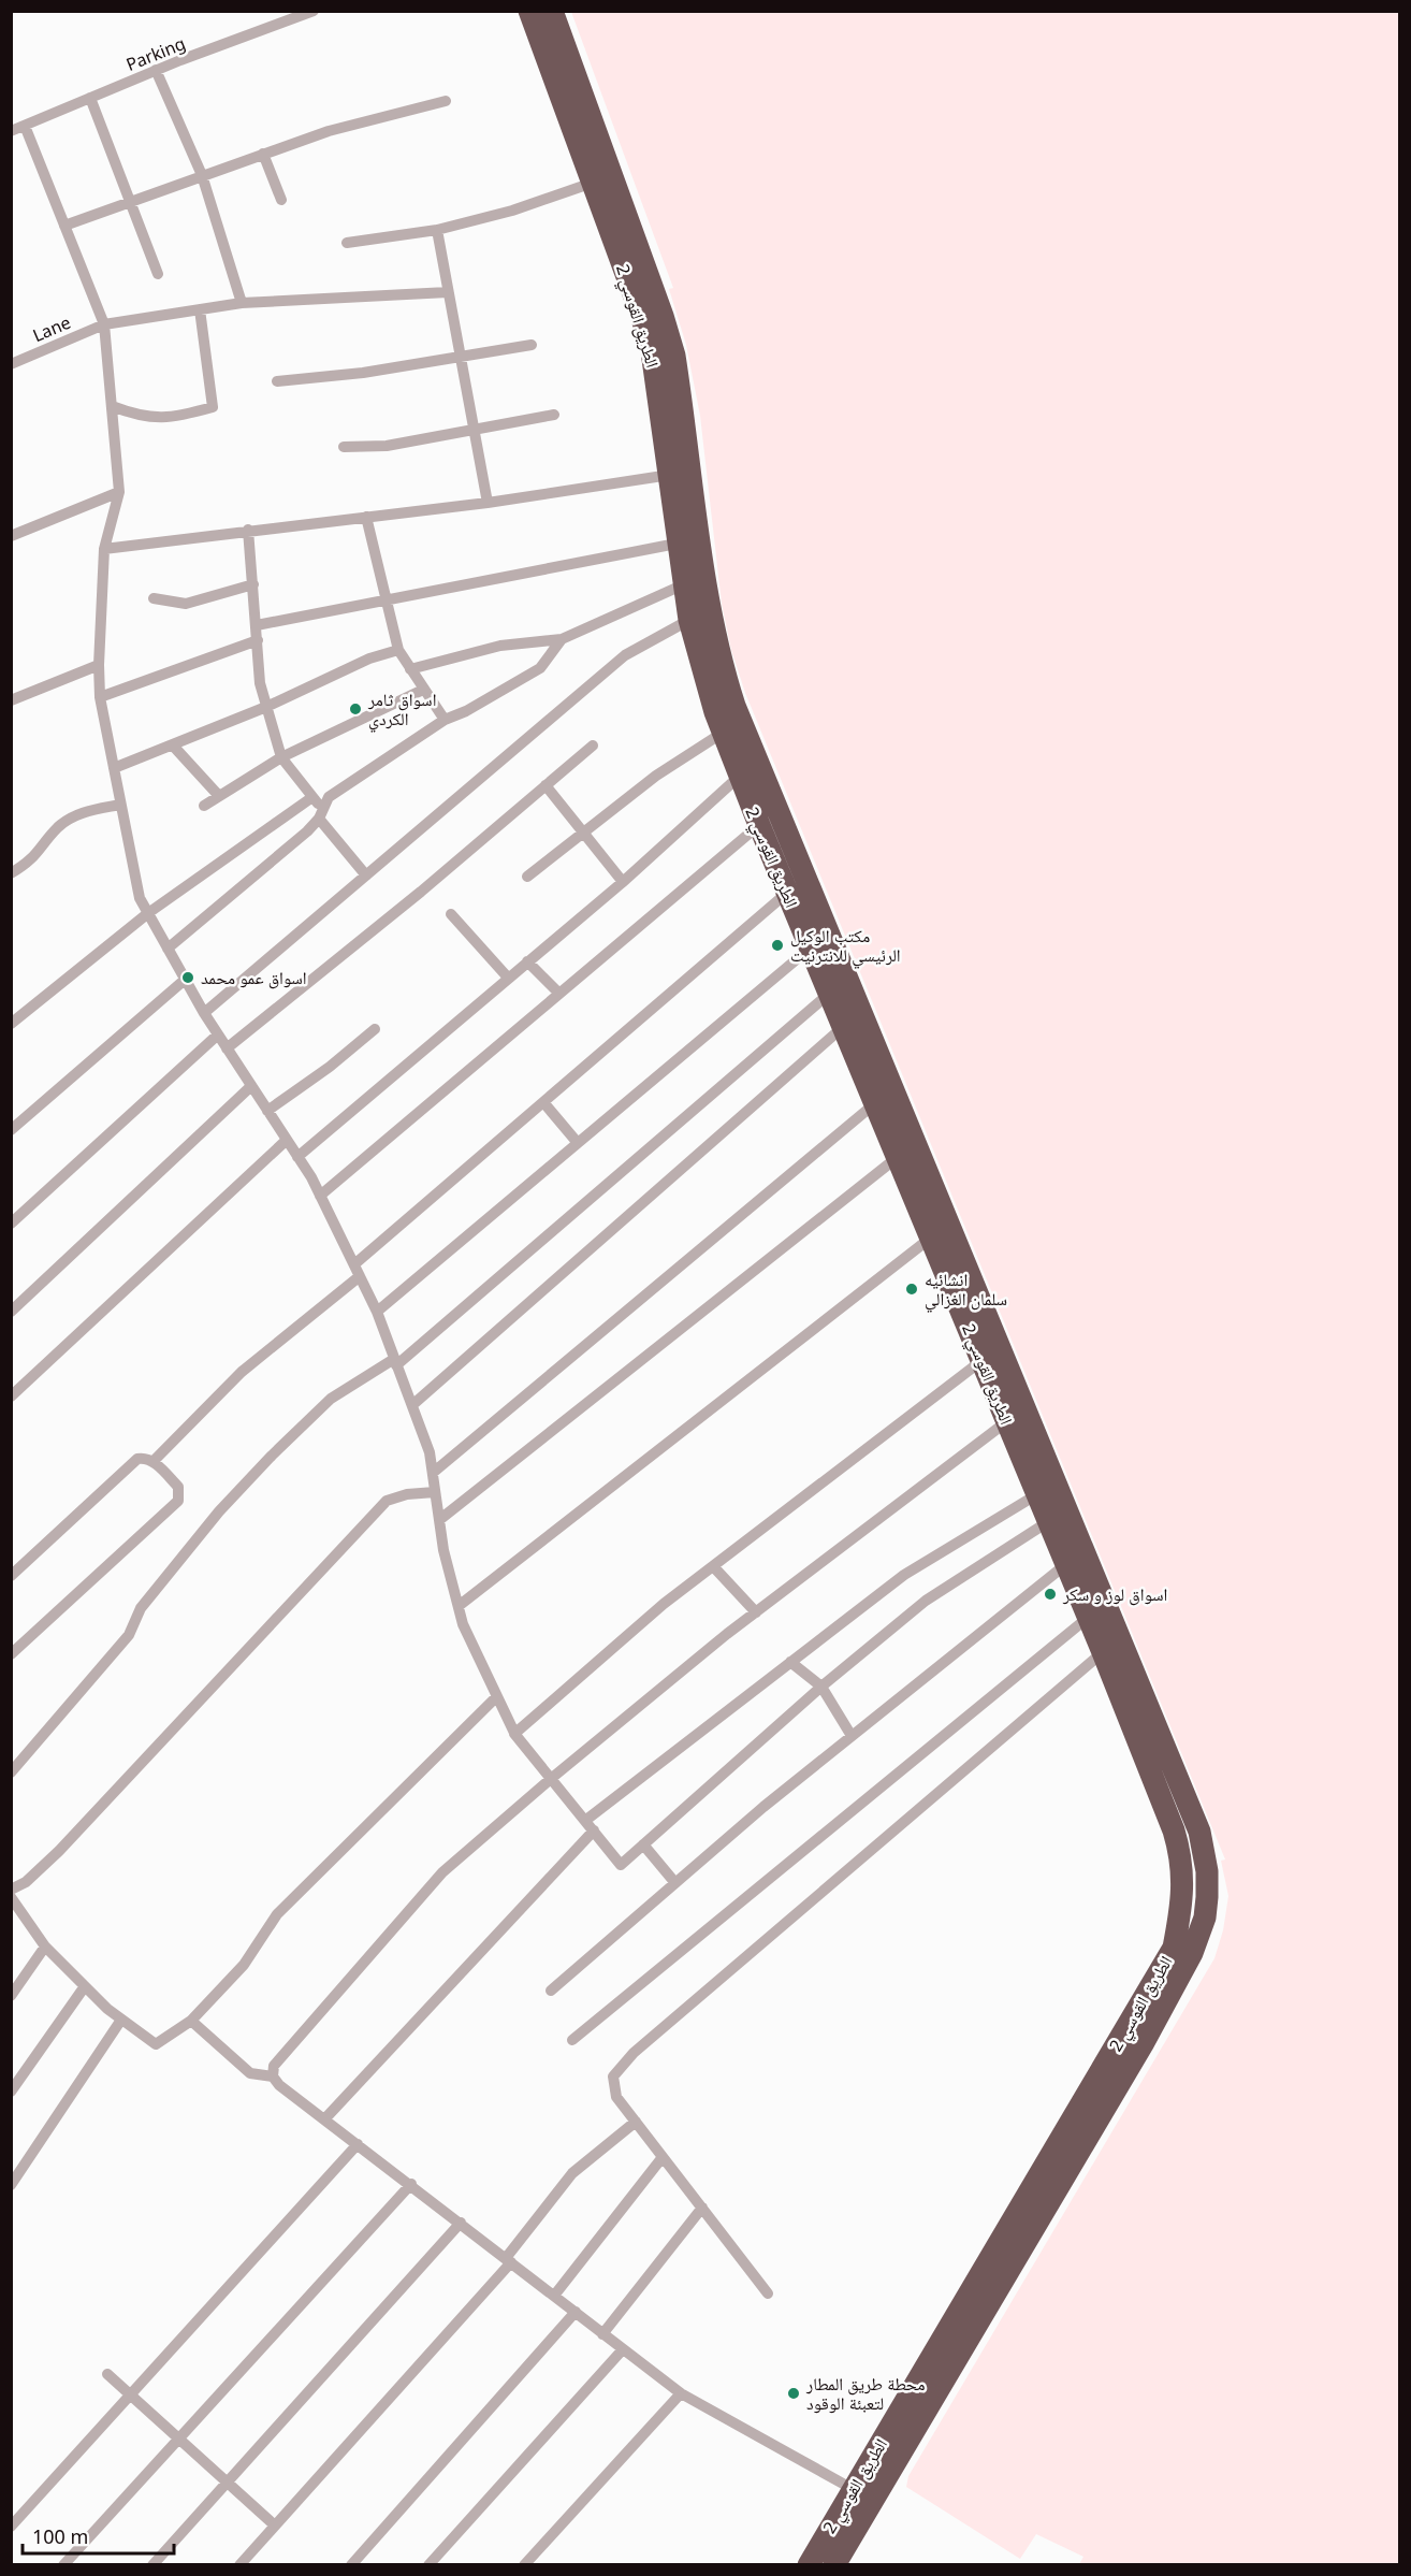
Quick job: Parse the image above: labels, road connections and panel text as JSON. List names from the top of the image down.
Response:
{
  "streets": {
    "highway": ["الطريق القوسي 2"],
    "street": ["Parking", "Lane"]
  },
  "places": [
    "اسواق ثامر الكردي",
    "مكتب الوكيل الرئيسي للانترنيت",
    "اسواق عمو محمد",
    "انشائيه سلمان الغزالي",
    "اسواق لوز و سكر",
    "محطة طريق المطار لتعبئة الوقود"
  ],
  "scale_bar": "100 m"
}
